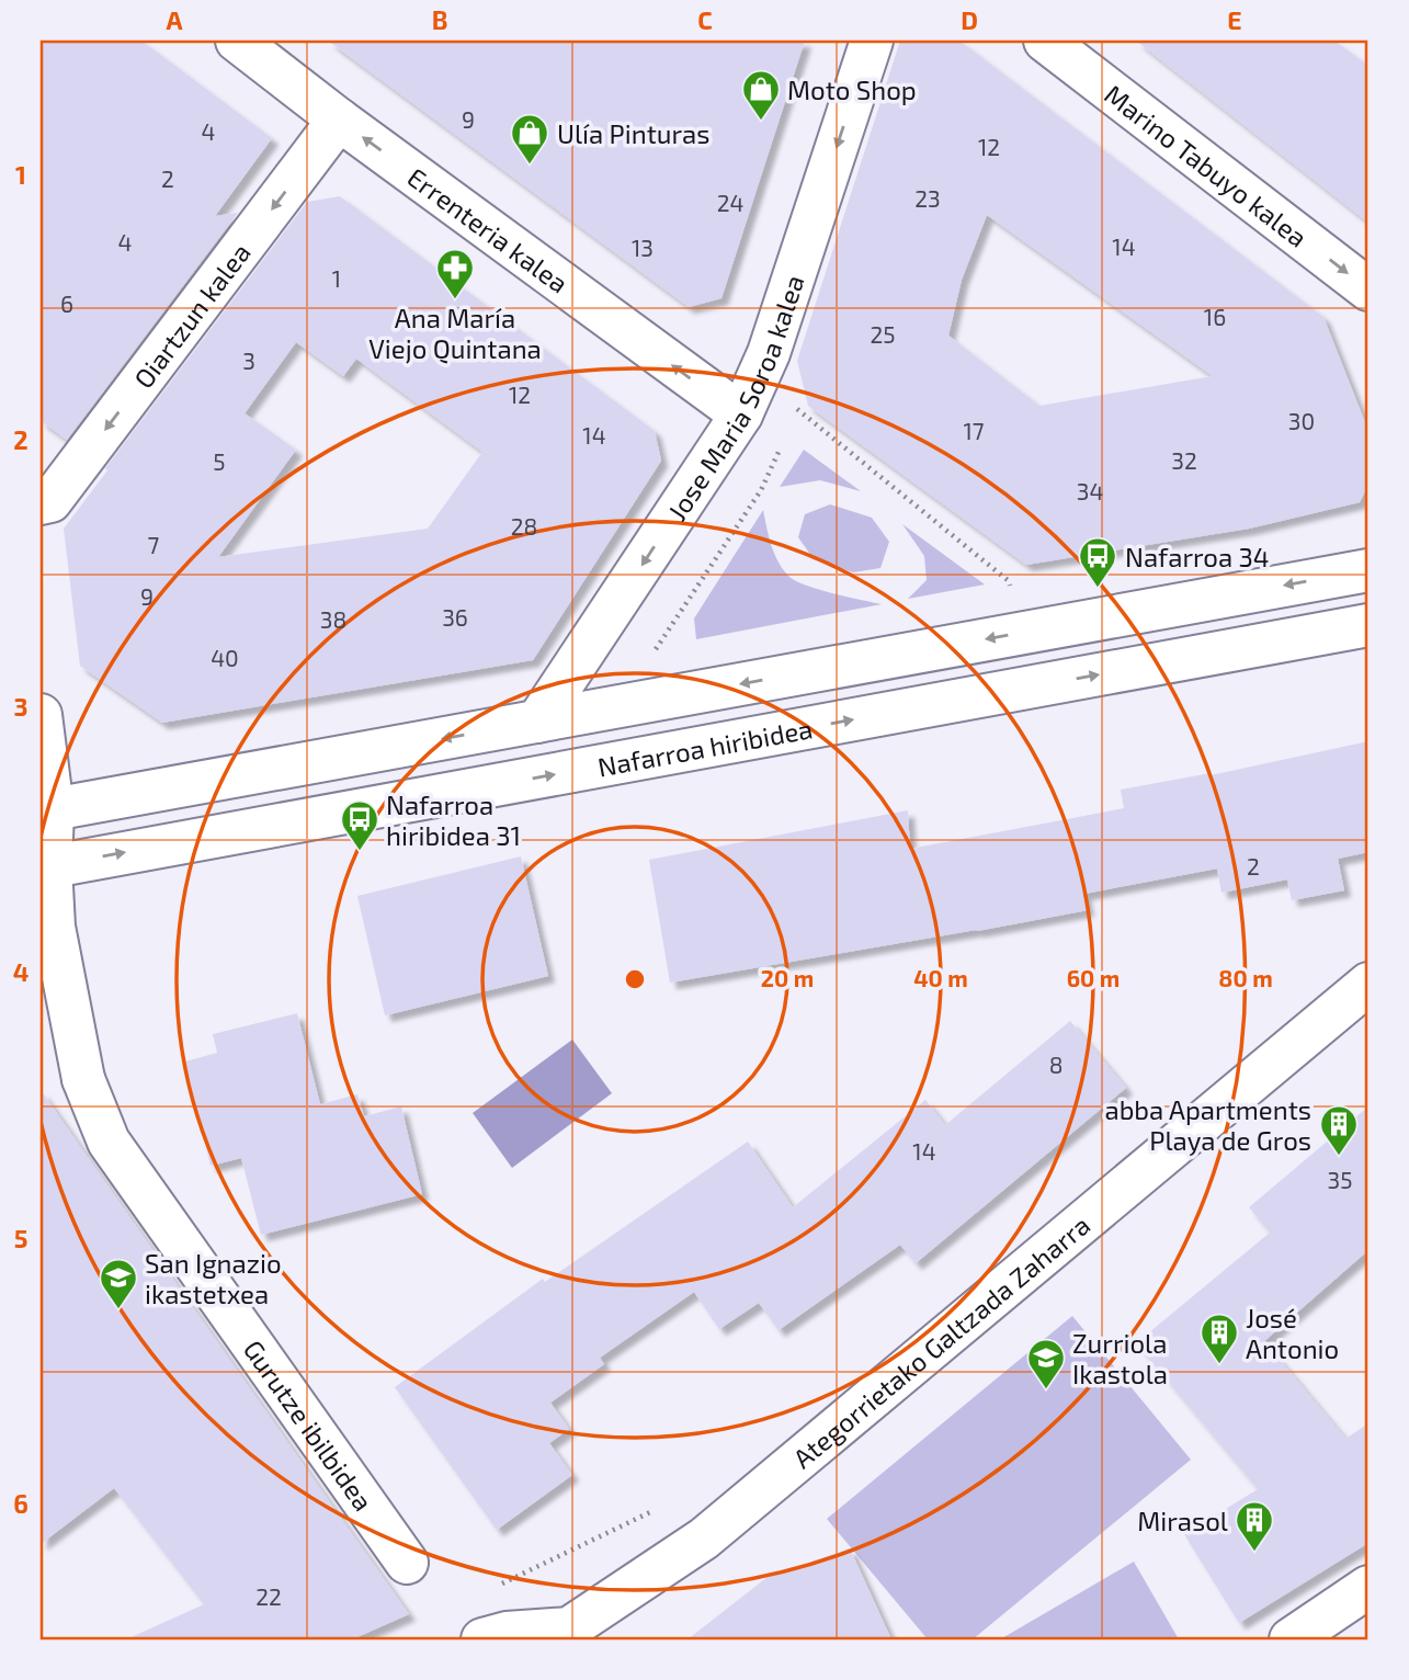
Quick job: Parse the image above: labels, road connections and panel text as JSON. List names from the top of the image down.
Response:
{
  "streets": {
    "street": [
      "Marino Tabuyo kalea",
      "Errenteria kalea",
      "Oiartzun kalea",
      "Jose Maria Soroa kalea",
      "Nafarroa hiribidea",
      "Ategorrietako Galtzada Zaharra",
      "Gurutze ibilbidea"
    ]
  },
  "crossings": [
    ["Errenteria kalea", "Oiartzun kalea"],
    ["Errenteria kalea", "Jose Maria Soroa kalea"],
    ["Jose Maria Soroa kalea", "Nafarroa hiribidea"],
    ["Nafarroa hiribidea", "Gurutze ibilbidea"]
  ],
  "one_way": [
    "Marino Tabuyo kalea",
    "Errenteria kalea",
    "Oiartzun kalea",
    "Jose Maria Soroa kalea"
  ],
  "places": {
    "shop": ["Moto Shop", "Ulía Pinturas"],
    "pharmacy": ["Ana María Viejo Quintana"],
    "bus stop": ["Nafarroa 34", "Nafarroa hiribidea 31"],
    "building": ["abba Apartments Playa de Gros", "José Antonio", "Mirasol"],
    "school or university": ["San Ignazio ikastetxea", "Zurriola Ikastola"]
  },
  "house_numbers": [
    "9",
    "4",
    "12",
    "2",
    "23",
    "24",
    "4",
    "14",
    "13",
    "1",
    "6",
    "16",
    "25",
    "3",
    "12",
    "30",
    "17",
    "14",
    "32",
    "5",
    "34",
    "28",
    "7",
    "9",
    "36",
    "38",
    "40",
    "2",
    "8",
    "14",
    "35",
    "22"
  ],
  "grid": {
    "columns": [
      "A",
      "B",
      "C",
      "D",
      "E"
    ],
    "rows": [
      "1",
      "2",
      "3",
      "4",
      "5",
      "6"
    ]
  },
  "rings": [
    "20 m",
    "40 m",
    "60 m",
    "80 m"
  ]
}
